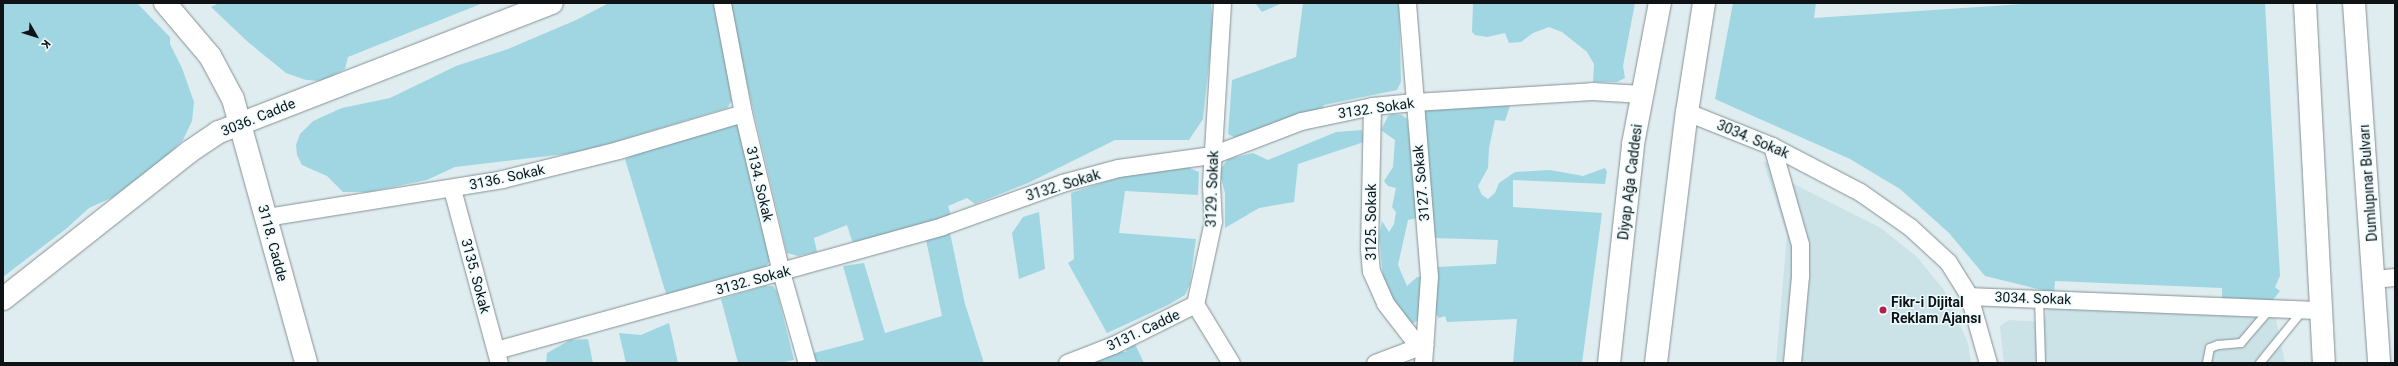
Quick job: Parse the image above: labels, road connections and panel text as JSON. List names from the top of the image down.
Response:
{
  "streets": {
    "main road": [
      "3036. Cadde",
      "Diyap Ağa Caddesi",
      "Dumlupınar Bulvarı",
      "3118. Cadde"
    ],
    "street": [
      "3132. Sokak",
      "3034. Sokak",
      "3136. Sokak",
      "3127. Sokak",
      "3134. Sokak",
      "3129. Sokak",
      "3125. Sokak",
      "3135. Sokak",
      "3131. Cadde"
    ]
  },
  "crossings": [
    ["3132. Sokak", "Diyap Ağa Caddesi"],
    ["3132. Sokak", "3127. Sokak"],
    ["3132. Sokak", "3134. Sokak"],
    ["3132. Sokak", "3129. Sokak"],
    ["3132. Sokak", "3125. Sokak"],
    ["3132. Sokak", "3135. Sokak"],
    ["3036. Cadde", "3118. Cadde"],
    ["3136. Sokak", "3134. Sokak"],
    ["3136. Sokak", "3118. Cadde"],
    ["3136. Sokak", "3135. Sokak"],
    ["3127. Sokak", "3125. Sokak"],
    ["3129. Sokak", "3131. Cadde"]
  ],
  "places": ["Fikr-i Dijital Reklam Ajansı"],
  "north": "bottom right"
}
